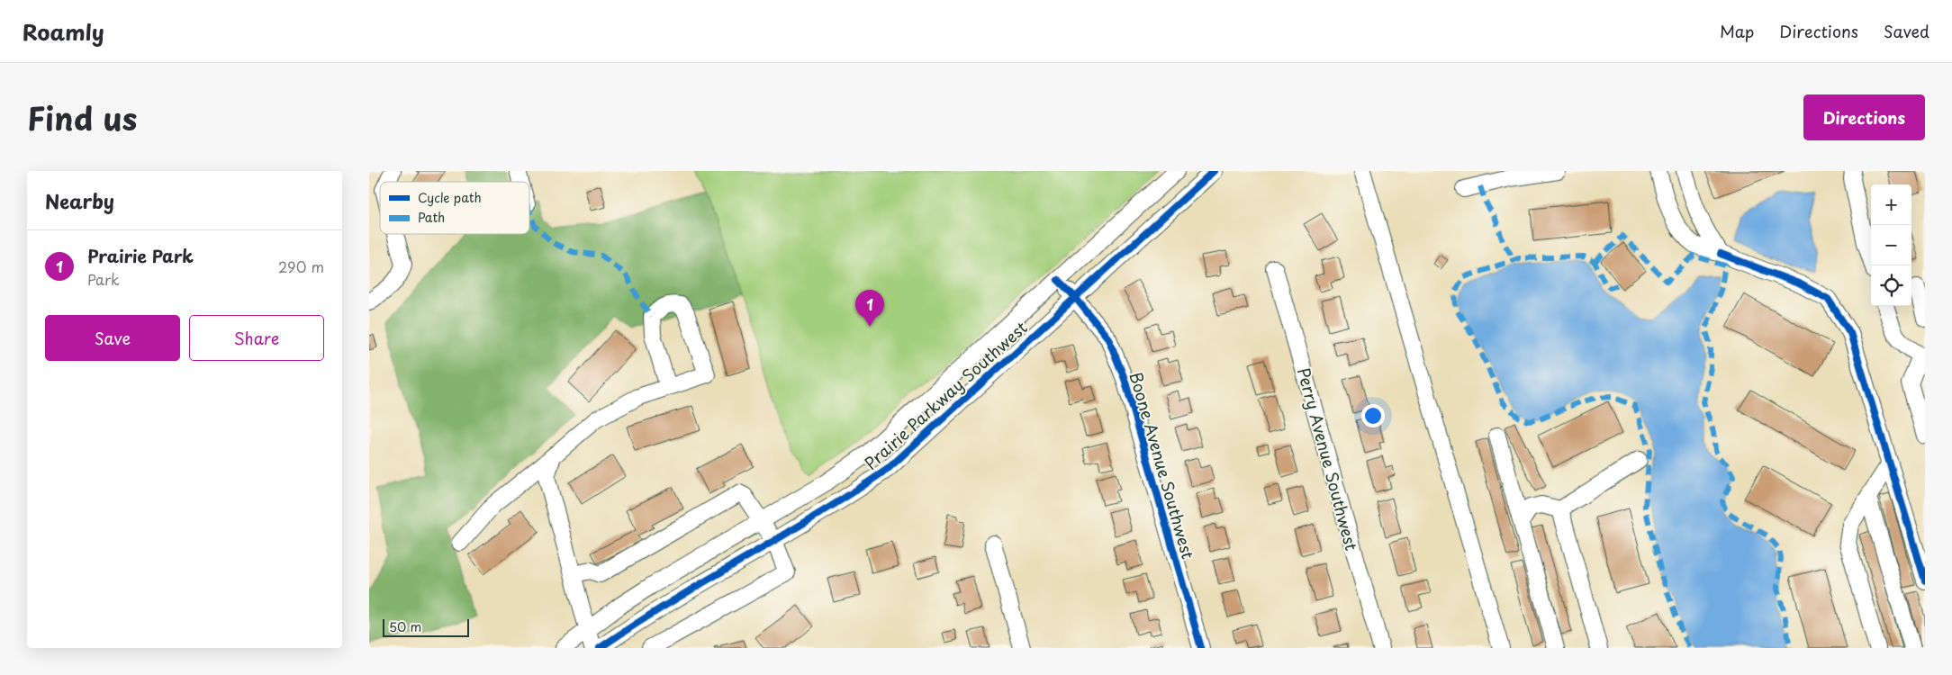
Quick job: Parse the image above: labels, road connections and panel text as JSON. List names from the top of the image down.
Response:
{
  "streets": {
    "street": ["Prairie Parkway Southwest", "Perry Avenue Southwest", "Boone Avenue Southwest"]
  },
  "crossings": [
    ["Prairie Parkway Southwest", "Boone Avenue Southwest"]
  ],
  "legend": ["Cycle path", "Path"],
  "scale_bar": "50 m",
  "page": {
    "header": "Roamly",
    "nav": ["Map", "Directions", "Saved"],
    "title": "Find us",
    "buttons": [
      "Directions",
      ["Save", "Share"]
    ],
    "heading": "Nearby",
    "map_buttons": ["+", "−"],
    "list": [
      {
        "mark": "1",
        "name": "Prairie Park",
        "note": "Park",
        "value": "290 m"
      }
    ],
    "pins": "1",
    "scale": "50 m"
  }
}
